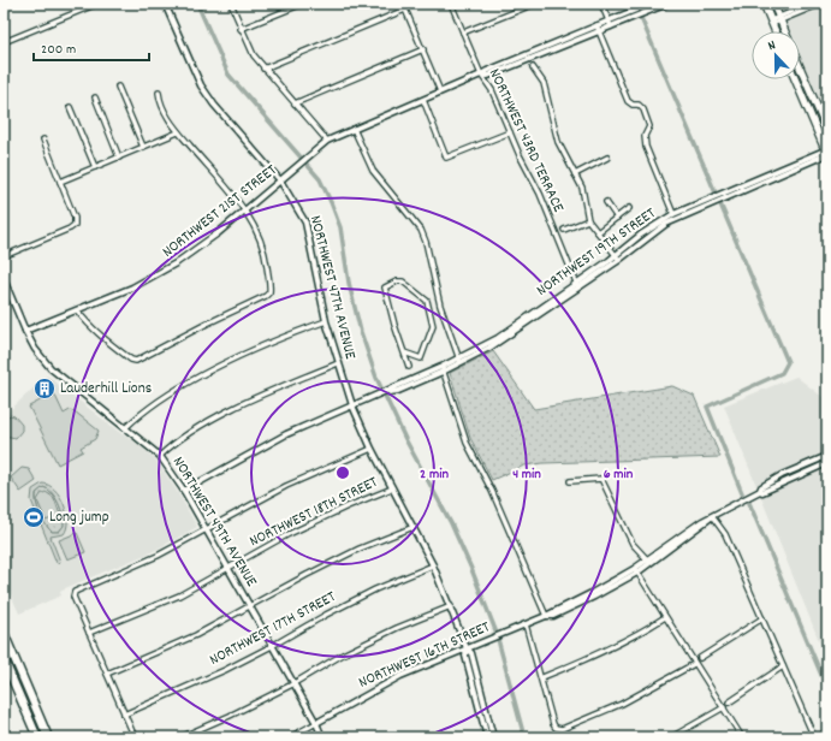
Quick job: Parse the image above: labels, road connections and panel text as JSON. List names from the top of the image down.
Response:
{
  "streets": {
    "street": [
      "NORTHWEST 43RD TERRACE",
      "NORTHWEST 21ST STREET",
      "NORTHWEST 19TH STREET",
      "NORTHWEST 47TH AVENUE",
      "NORTHWEST 18TH STREET",
      "NORTHWEST 49TH AVENUE",
      "NORTHWEST 17TH STREET",
      "NORTHWEST 16TH STREET"
    ]
  },
  "crossings": [
    ["NORTHWEST 43RD TERRACE", "NORTHWEST 21ST STREET"],
    ["NORTHWEST 43RD TERRACE", "NORTHWEST 19TH STREET"],
    ["NORTHWEST 21ST STREET", "NORTHWEST 47TH AVENUE"],
    ["NORTHWEST 21ST STREET", "NORTHWEST 49TH AVENUE"],
    ["NORTHWEST 19TH STREET", "NORTHWEST 47TH AVENUE"],
    ["NORTHWEST 19TH STREET", "NORTHWEST 49TH AVENUE"],
    ["NORTHWEST 47TH AVENUE", "NORTHWEST 18TH STREET"],
    ["NORTHWEST 47TH AVENUE", "NORTHWEST 17TH STREET"],
    ["NORTHWEST 47TH AVENUE", "NORTHWEST 16TH STREET"],
    ["NORTHWEST 18TH STREET", "NORTHWEST 49TH AVENUE"],
    ["NORTHWEST 49TH AVENUE", "NORTHWEST 17TH STREET"],
    ["NORTHWEST 49TH AVENUE", "NORTHWEST 16TH STREET"]
  ],
  "places": {
    "building": ["Lauderhill Lions"],
    "sports": ["Long jump"]
  },
  "scale_bar": "200 m",
  "north": "top",
  "rings": ["2 min", "4 min", "6 min"]
}
